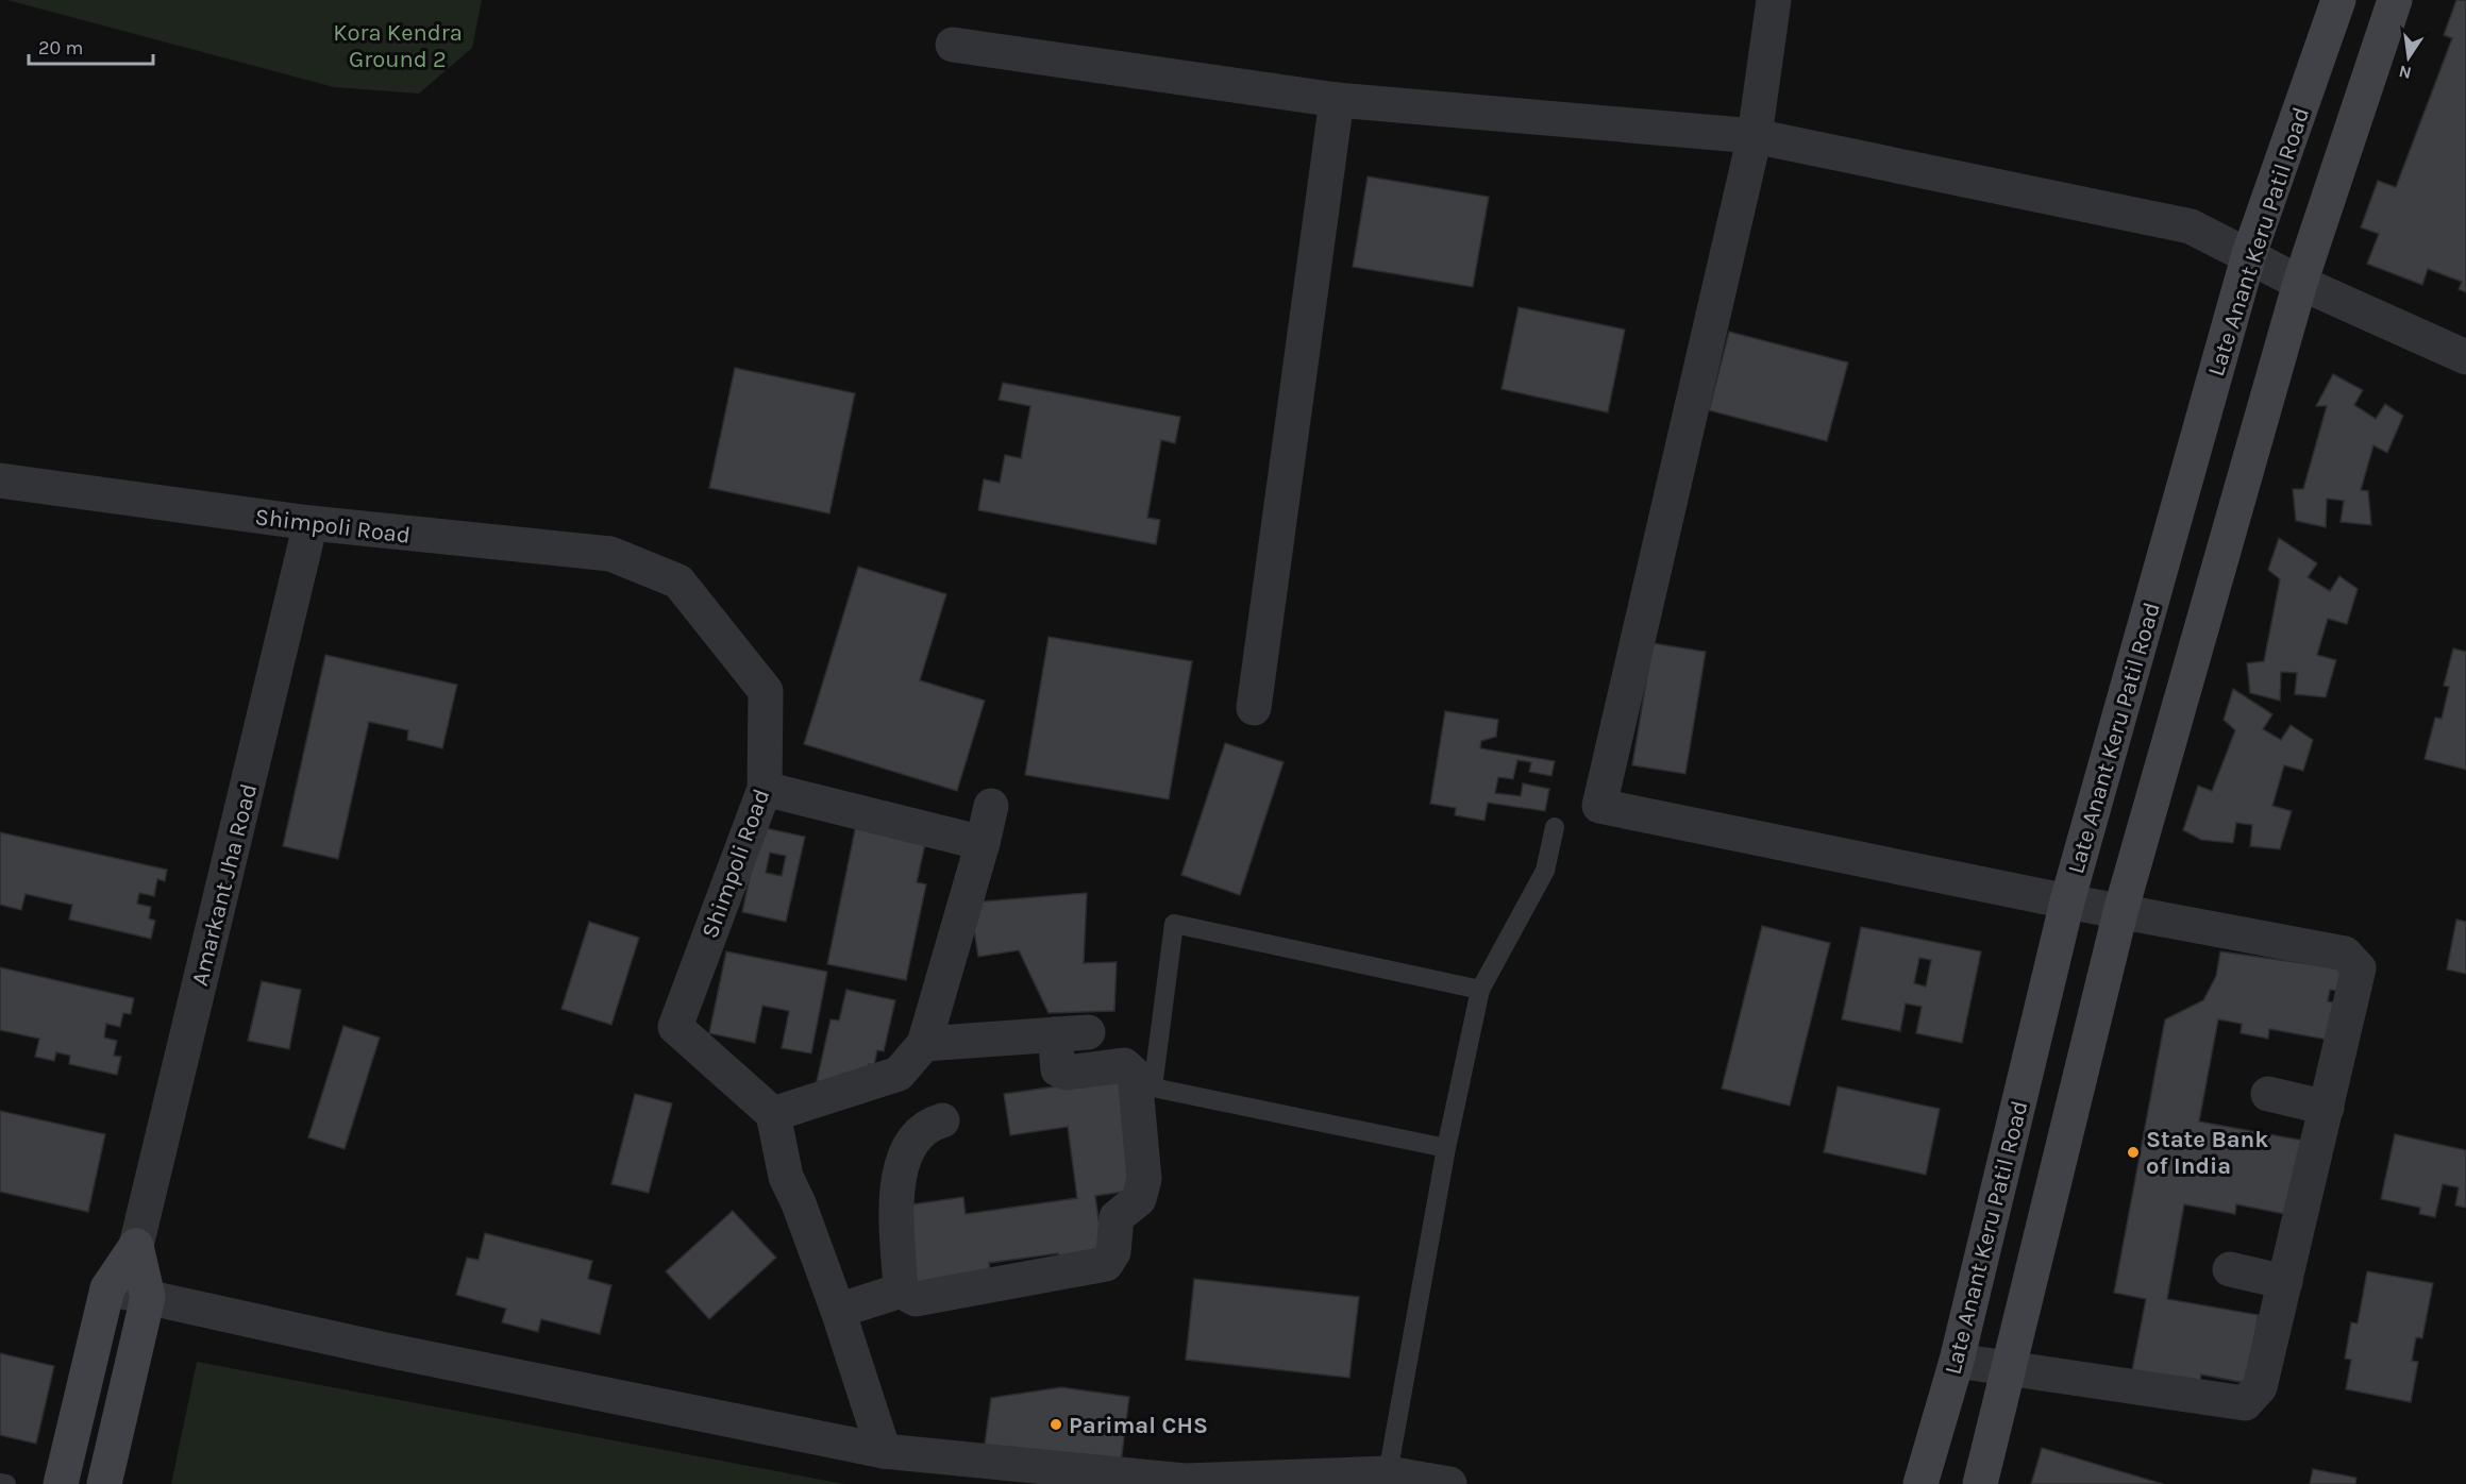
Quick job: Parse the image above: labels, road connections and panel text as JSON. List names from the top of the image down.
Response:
{
  "streets": {
    "street": ["Late Anant Keru Patil Road", "Shimpoli Road", "Amarkant Jha Road"]
  },
  "crossings": [
    ["Shimpoli Road", "Amarkant Jha Road"]
  ],
  "parks": ["Kora Kendra Ground 2"],
  "places": ["State Bank of India", "Parimal CHS"],
  "scale_bar": "20 m",
  "north": "bottom"
}
